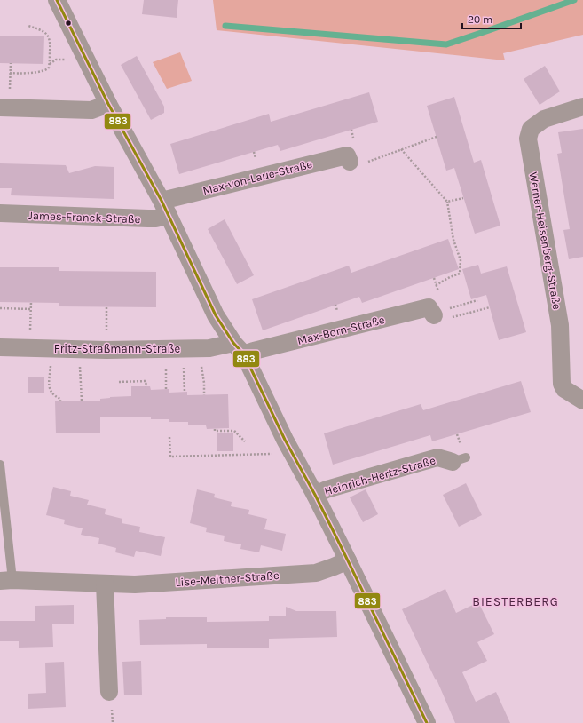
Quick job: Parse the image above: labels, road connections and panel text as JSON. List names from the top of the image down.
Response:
{
  "streets": {
    "street": [
      "Max-von-Laue-Straße",
      "James-Franck-Straße",
      "Werner-Heisenberg-Straße",
      "Max-Born-Straße",
      "Fritz-Straßmann-Straße",
      "Heinrich-Hertz-Straße",
      "Lise-Meitner-Straße"
    ]
  },
  "crossings": [
    ["Max-von-Laue-Straße", "James-Franck-Straße"],
    ["Max-Born-Straße", "Fritz-Straßmann-Straße"]
  ],
  "districts": ["BIESTERBERG"],
  "lines": ["transit line 883"],
  "scale_bar": "20 m"
}
